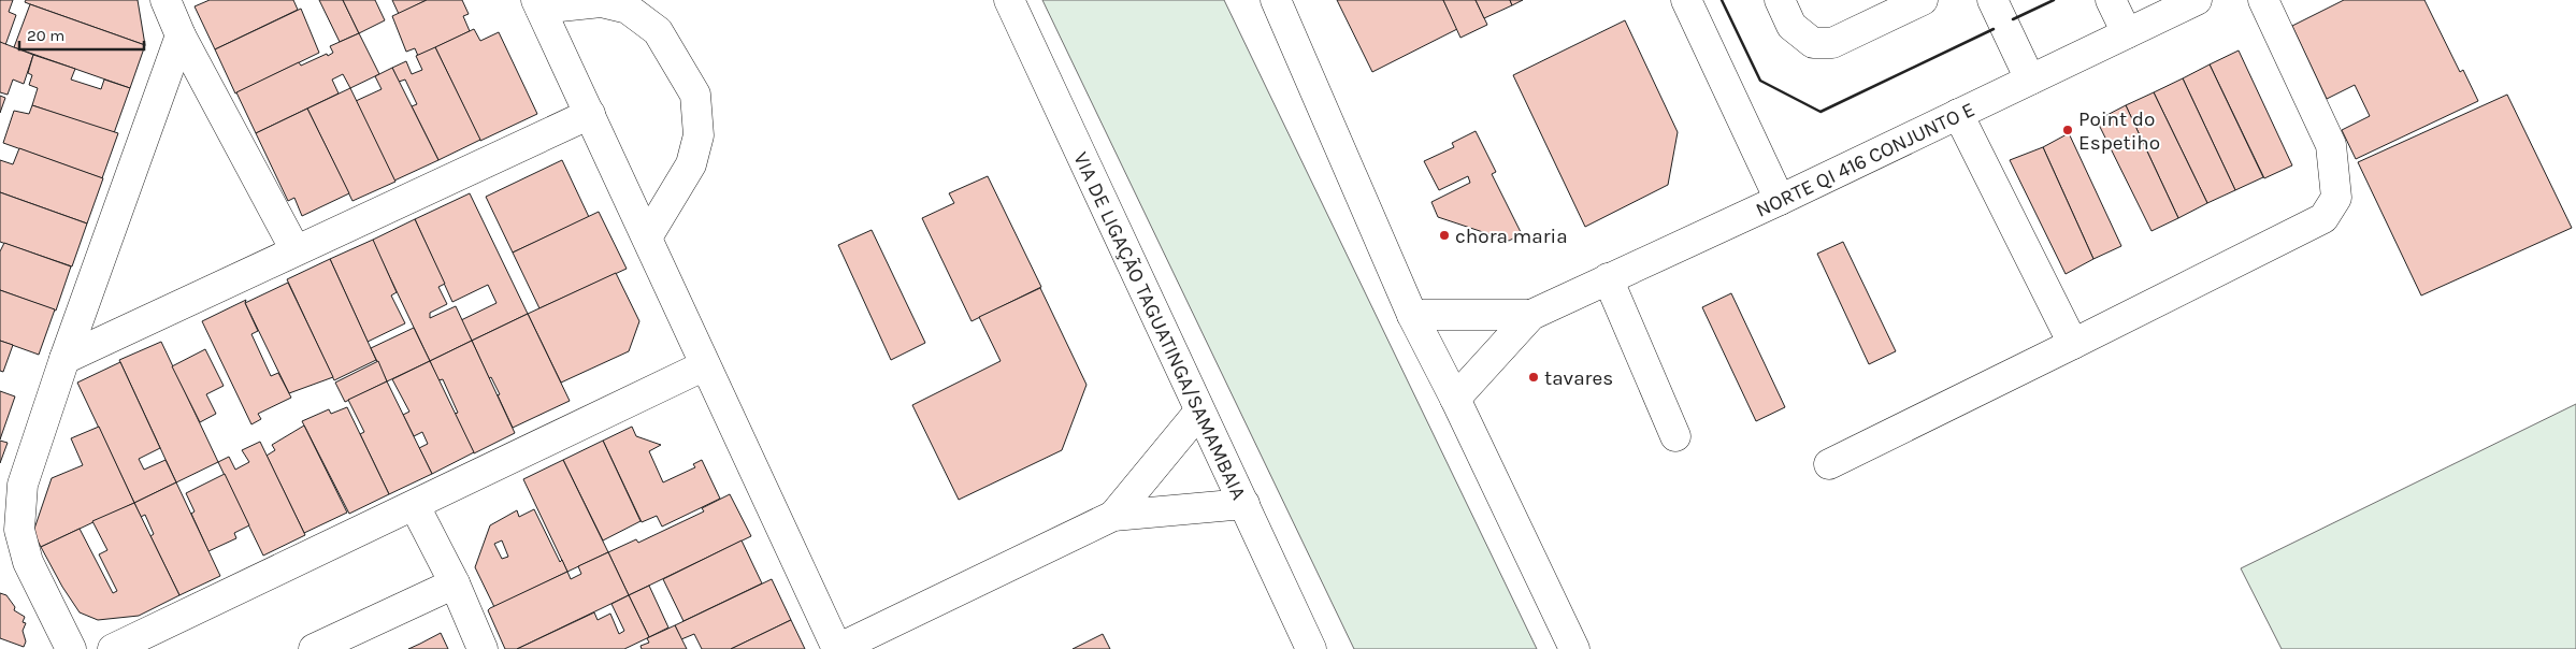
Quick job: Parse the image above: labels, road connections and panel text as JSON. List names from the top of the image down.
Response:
{
  "streets": {
    "street": ["NORTE QI 416 CONJUNTO E", "VIA DE LIGAÇÃO TAGUATINGA/SAMAMBAIA"]
  },
  "places": ["Point do Espetiho", "chora maria", "tavares"],
  "scale_bar": "20 m"
}
